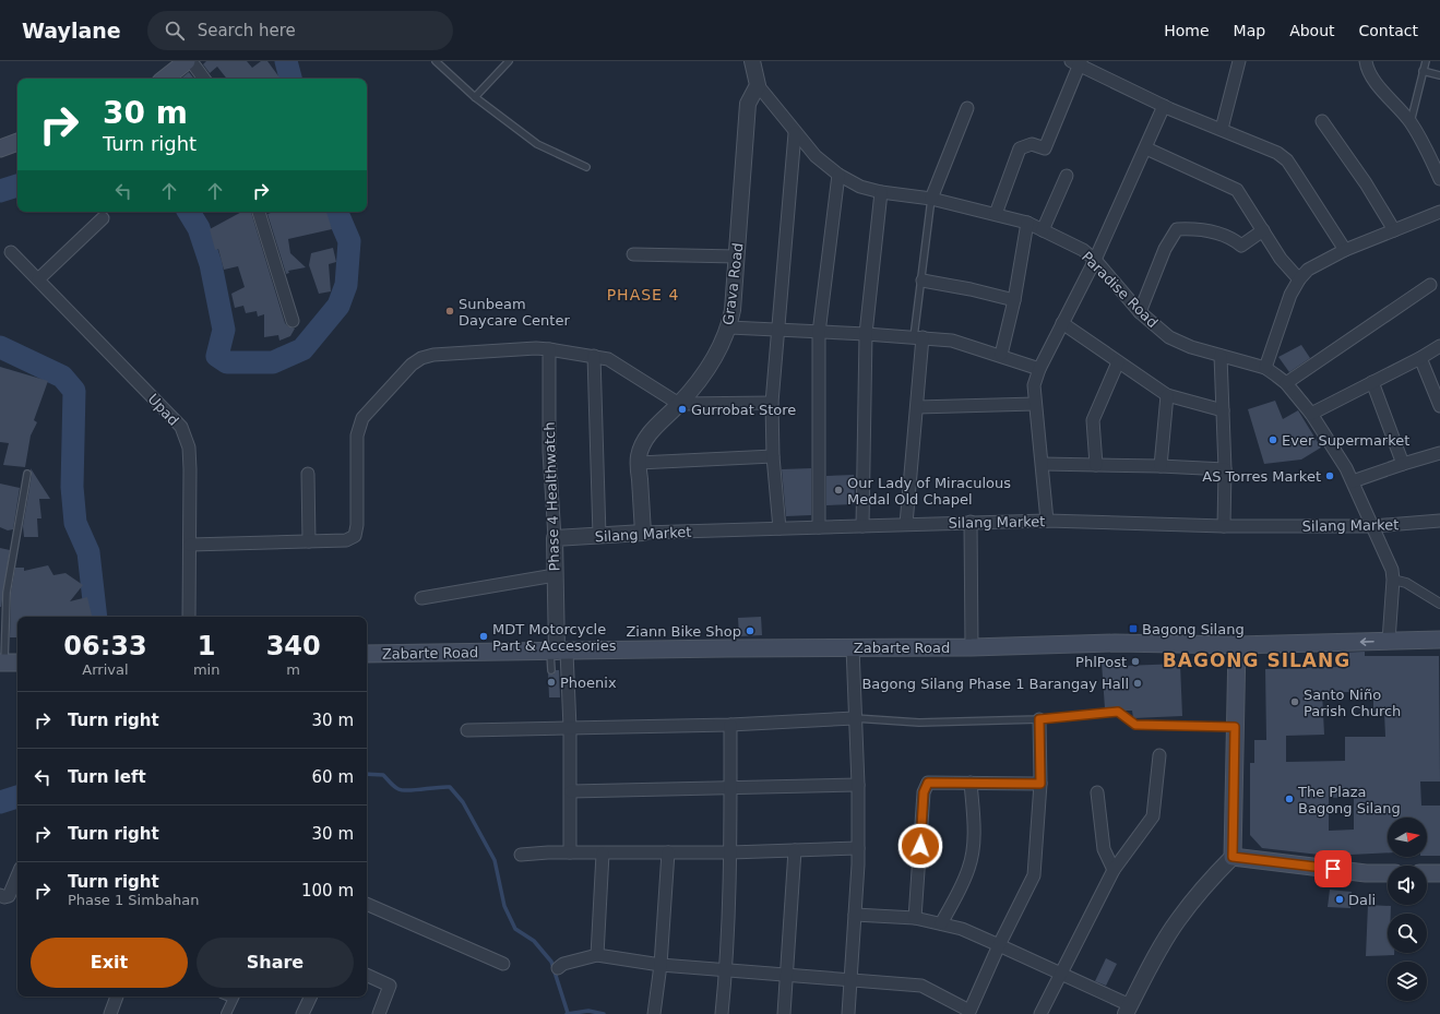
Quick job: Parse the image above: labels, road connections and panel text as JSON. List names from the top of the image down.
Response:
{
  "streets": {
    "main road": ["Zabarte Road"],
    "street": [
      "Grava Road",
      "Paradise Road",
      "Upad",
      "Phase 4 Healthwatch",
      "Silang Market"
    ]
  },
  "crossings": [
    ["Grava Road", "Paradise Road"],
    ["Grava Road", "Silang Market"],
    ["Paradise Road", "Silang Market"],
    ["Paradise Road", "Zabarte Road"],
    ["Phase 4 Healthwatch", "Silang Market"],
    ["Phase 4 Healthwatch", "Zabarte Road"]
  ],
  "districts": ["PHASE 4", "BAGONG SILANG"],
  "places": {
    "other": [
      "Sunbeam Daycare Center",
      "Gurrobat Store",
      "Ever Supermarket",
      "AS Torres Market",
      "Our Lady of Miraculous Medal Old Chapel",
      "Ziann Bike Shop",
      "MDT Motorcycle Part & Accesories",
      "PhlPost",
      "Phoenix",
      "Bagong Silang Phase 1 Barangay Hall",
      "Santo Niño Parish Church",
      "The Plaza Bagong Silang",
      "Dali"
    ],
    "transit": ["Bagong Silang"]
  },
  "north": "right",
  "page": {
    "header": "Waylane",
    "search": "Search here",
    "nav": [
      "Home",
      "Map",
      "About",
      "Contact"
    ],
    "turn": ["30 m", "Turn right"],
    "eta": [
      "06:33",
      "Arrival",
      "1",
      "min",
      "340",
      "m"
    ],
    "list": [
      {
        "name": "Turn right",
        "value": "30 m"
      },
      {
        "name": "Turn left",
        "value": "60 m"
      },
      {
        "name": "Turn right",
        "value": "30 m"
      },
      {
        "name": "Turn right",
        "note": "Phase 1 Simbahan",
        "value": "100 m"
      }
    ],
    "buttons": ["Exit", "Share"]
  }
}
